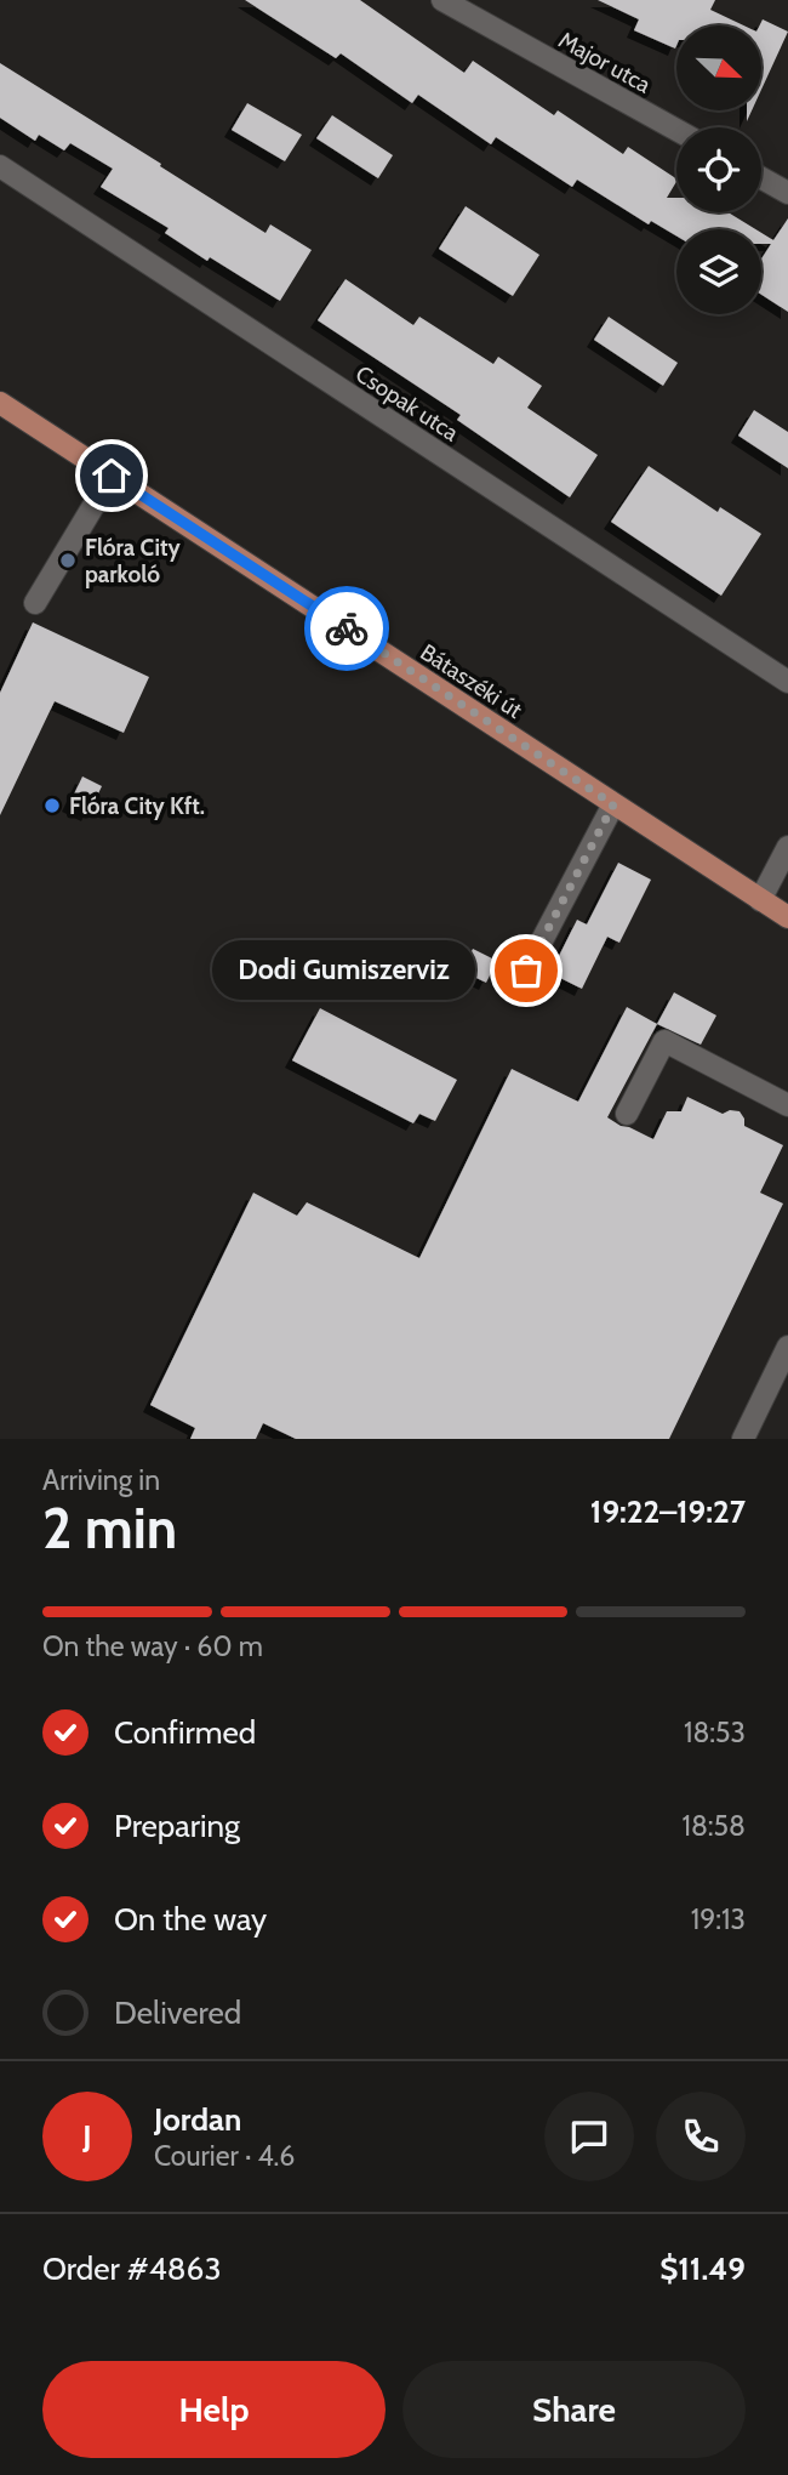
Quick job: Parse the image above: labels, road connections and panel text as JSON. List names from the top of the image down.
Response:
{
  "streets": {
    "main road": ["Bátaszéki út"],
    "street": ["Major utca", "Csopak utca"]
  },
  "places": ["Flóra City parkoló", "Flóra City Kft.", "Dodi Gumiszerviz"],
  "north": "bottom right",
  "page": {
    "bubble": "Dodi Gumiszerviz",
    "heading": ["2 min", "Arriving in", "19:22–19:27"],
    "panel": [
      "Jordan",
      "Courier · 4.6",
      "Order #4863",
      "$11.49"
    ],
    "bar": "On the way · 60 m",
    "list": [
      ["Confirmed", "18:53"],
      ["Preparing", "18:58"],
      ["On the way", "19:13"],
      "Delivered"
    ],
    "round": "J",
    "buttons": ["Help", "Share"]
  }
}
